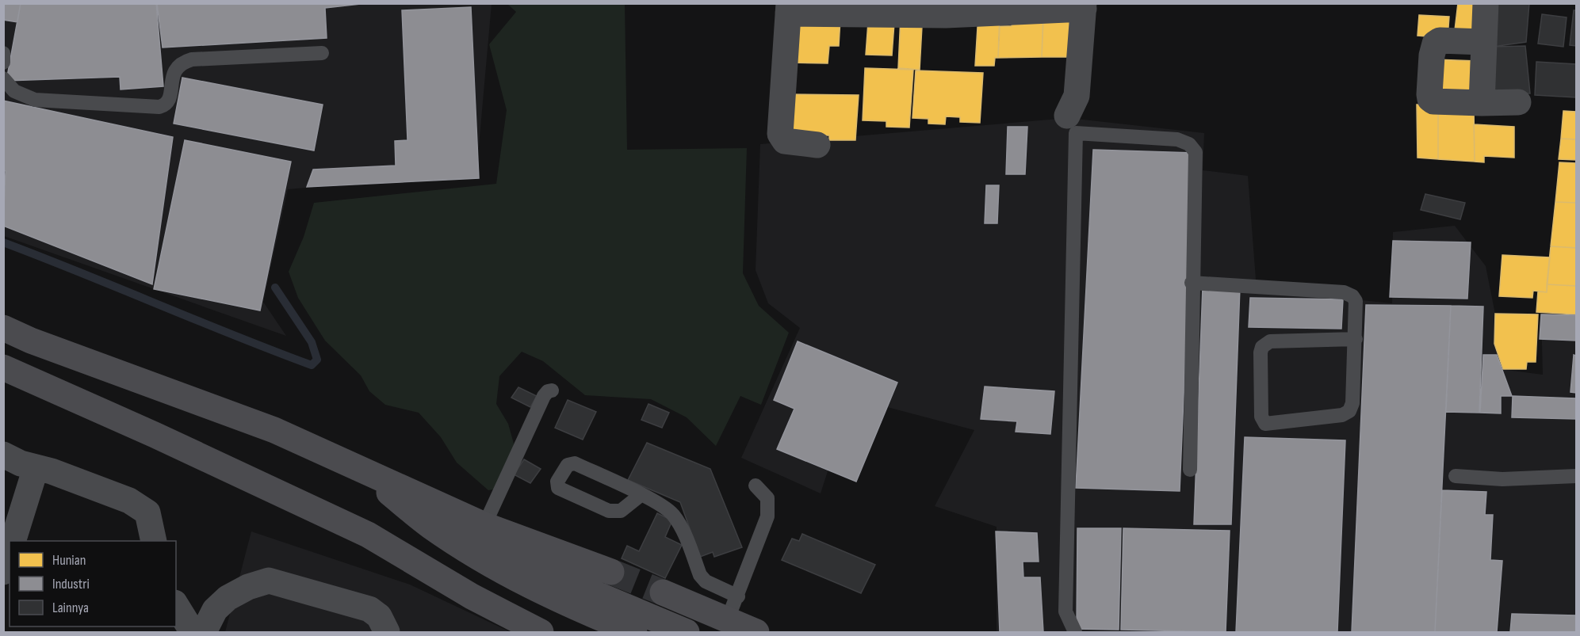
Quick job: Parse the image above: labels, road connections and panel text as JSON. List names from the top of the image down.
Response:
{
  "legend": ["Hunian", "Industri", "Lainnya"]
}
